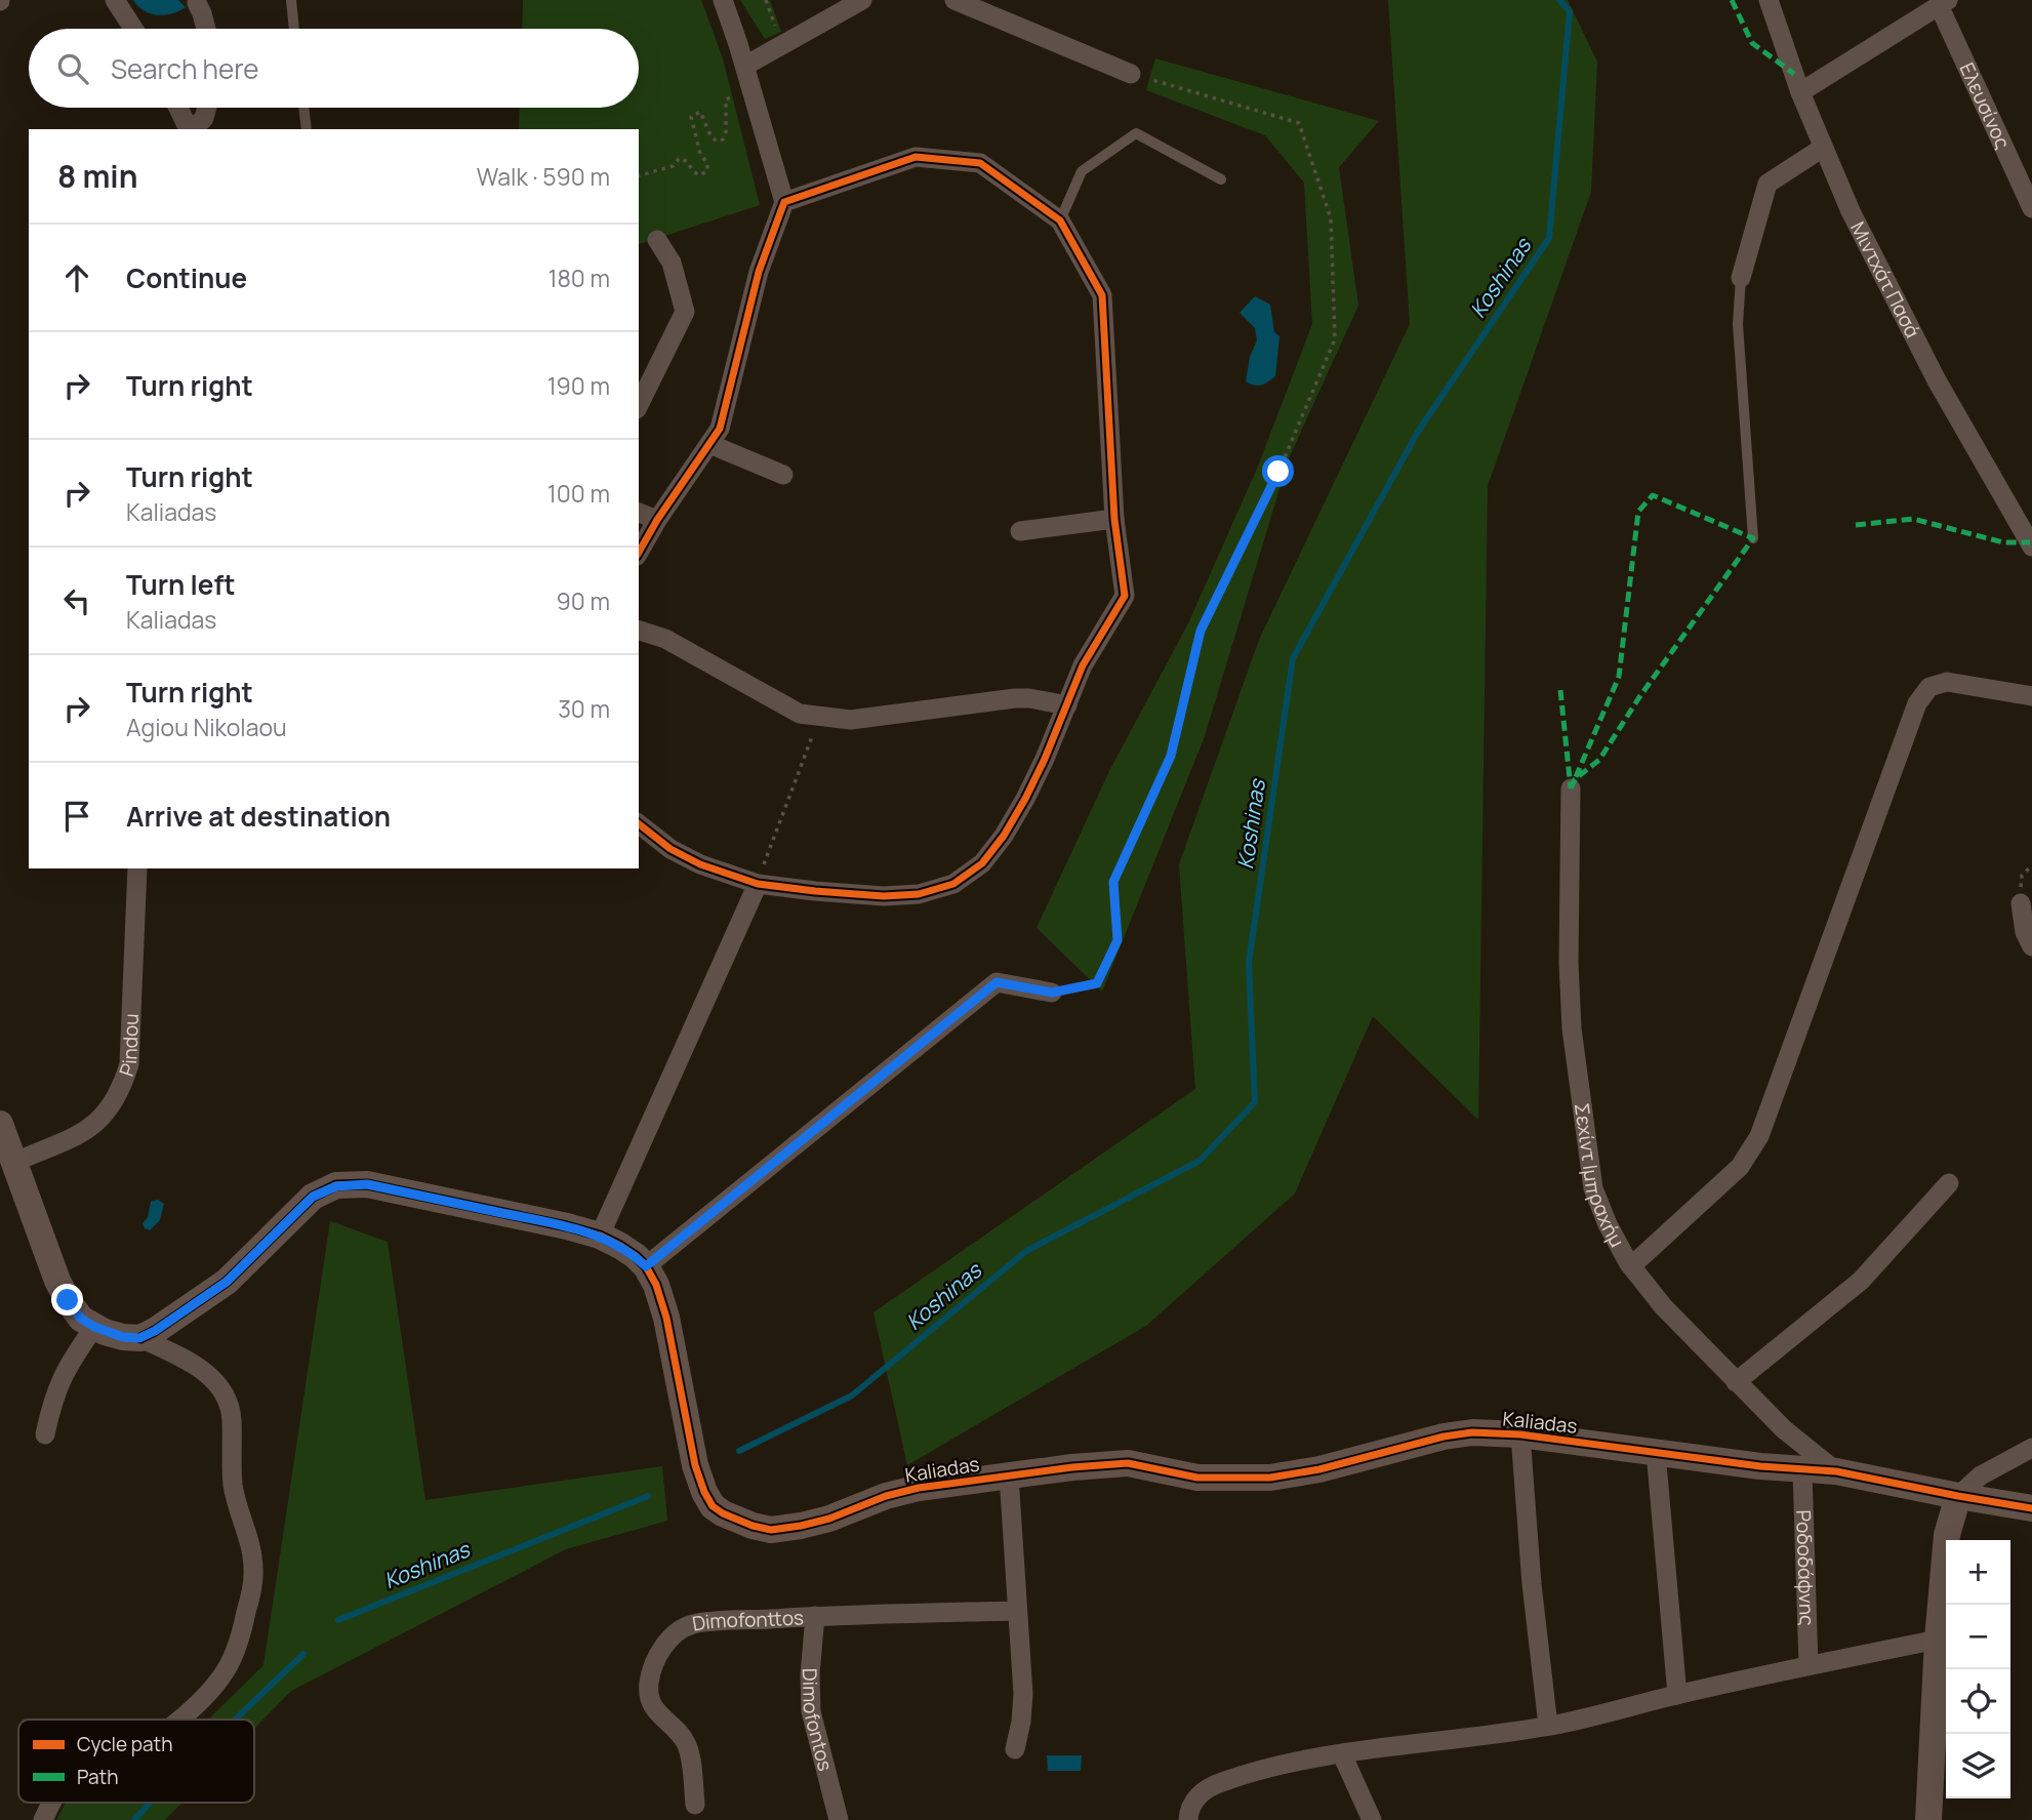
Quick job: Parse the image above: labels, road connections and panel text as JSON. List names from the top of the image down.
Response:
{
  "streets": {
    "street": [
      "Ελευσίνος",
      "Μιντχάτ Πασά",
      "Pindou",
      "Σεχίντ Ιμπραχήμ",
      "Kaliadas",
      "Ροδοδάφνης",
      "Dimofonttos",
      "Dimofontos"
    ]
  },
  "crossings": [
    ["Σεχίντ Ιμπραχήμ", "Kaliadas"],
    ["Kaliadas", "Ροδοδάφνης"],
    ["Dimofonttos", "Dimofontos"]
  ],
  "water": ["Koshinas"],
  "legend": ["Cycle path", "Path"],
  "page": {
    "search": "Search here",
    "heading": ["8 min", "Walk · 590 m"],
    "list": [
      ["Continue", "180 m"],
      ["Turn right", "190 m"],
      ["Turn right", "Kaliadas", "100 m"],
      ["Turn left", "Kaliadas", "90 m"],
      ["Turn right", "Agiou Nikolaou", "30 m"],
      "Arrive at destination"
    ],
    "map_buttons": ["+", "−"]
  }
}
